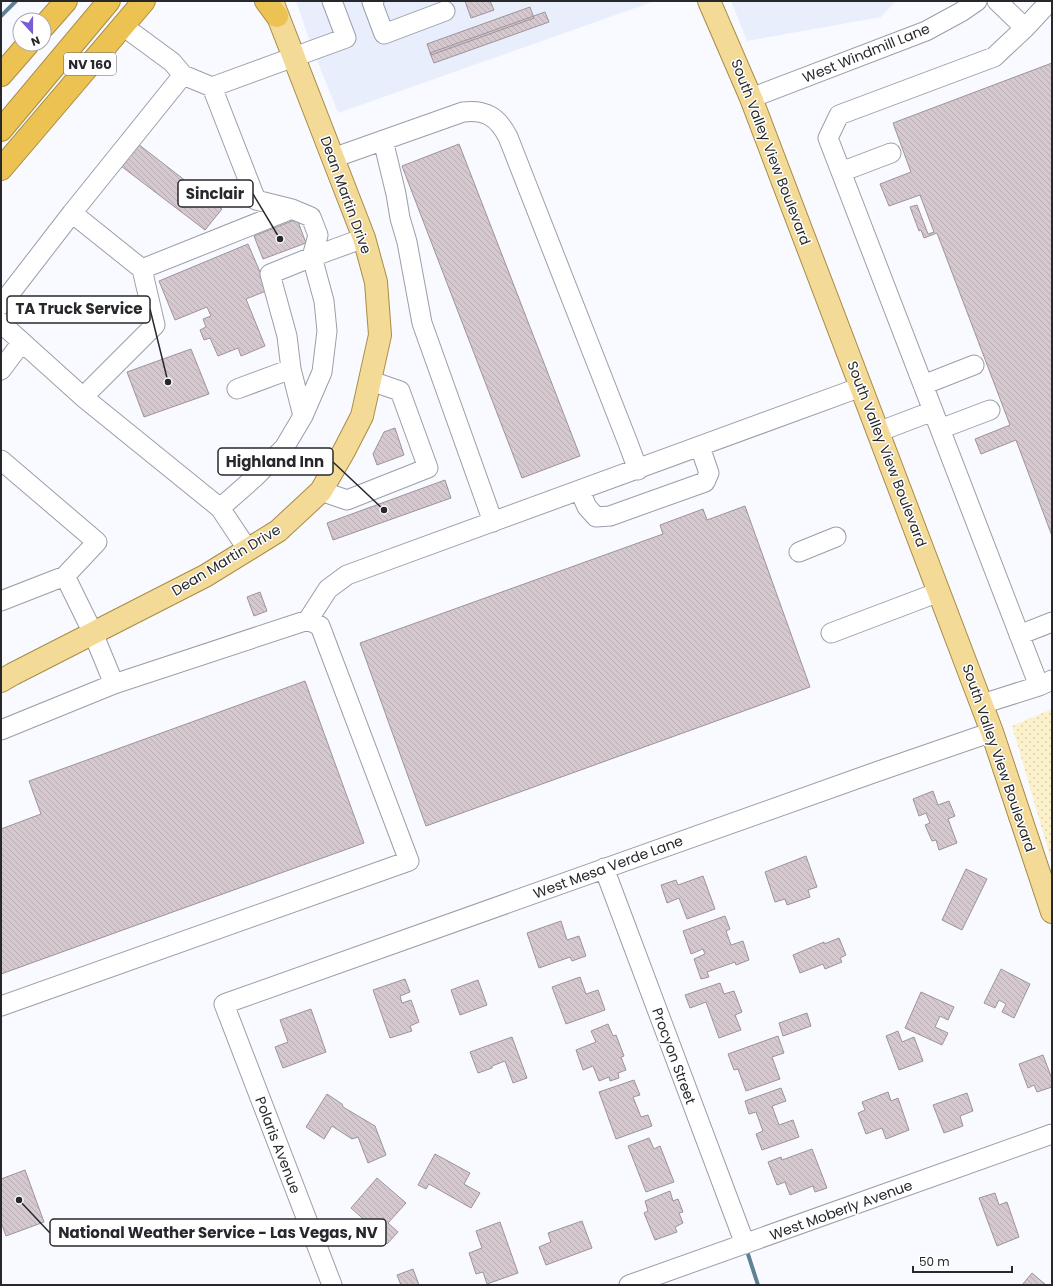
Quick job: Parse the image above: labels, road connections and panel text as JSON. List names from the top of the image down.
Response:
{
  "streets": {
    "highway": ["NV 160"],
    "main road": ["South Valley View Boulevard", "Dean Martin Drive"],
    "street": [
      "West Windmill Lane",
      "West Mesa Verde Lane",
      "Procyon Street",
      "Polaris Avenue",
      "West Moberly Avenue"
    ]
  },
  "crossings": [
    ["West Windmill Lane", "South Valley View Boulevard"],
    ["South Valley View Boulevard", "West Mesa Verde Lane"],
    ["West Mesa Verde Lane", "Procyon Street"],
    ["West Mesa Verde Lane", "Polaris Avenue"],
    ["Procyon Street", "West Moberly Avenue"]
  ],
  "places": [
    "Sinclair",
    "TA Truck Service",
    "Highland Inn",
    "National Weather Service - Las Vegas, NV"
  ],
  "scale_bar": "50 m",
  "north": "bottom"
}
